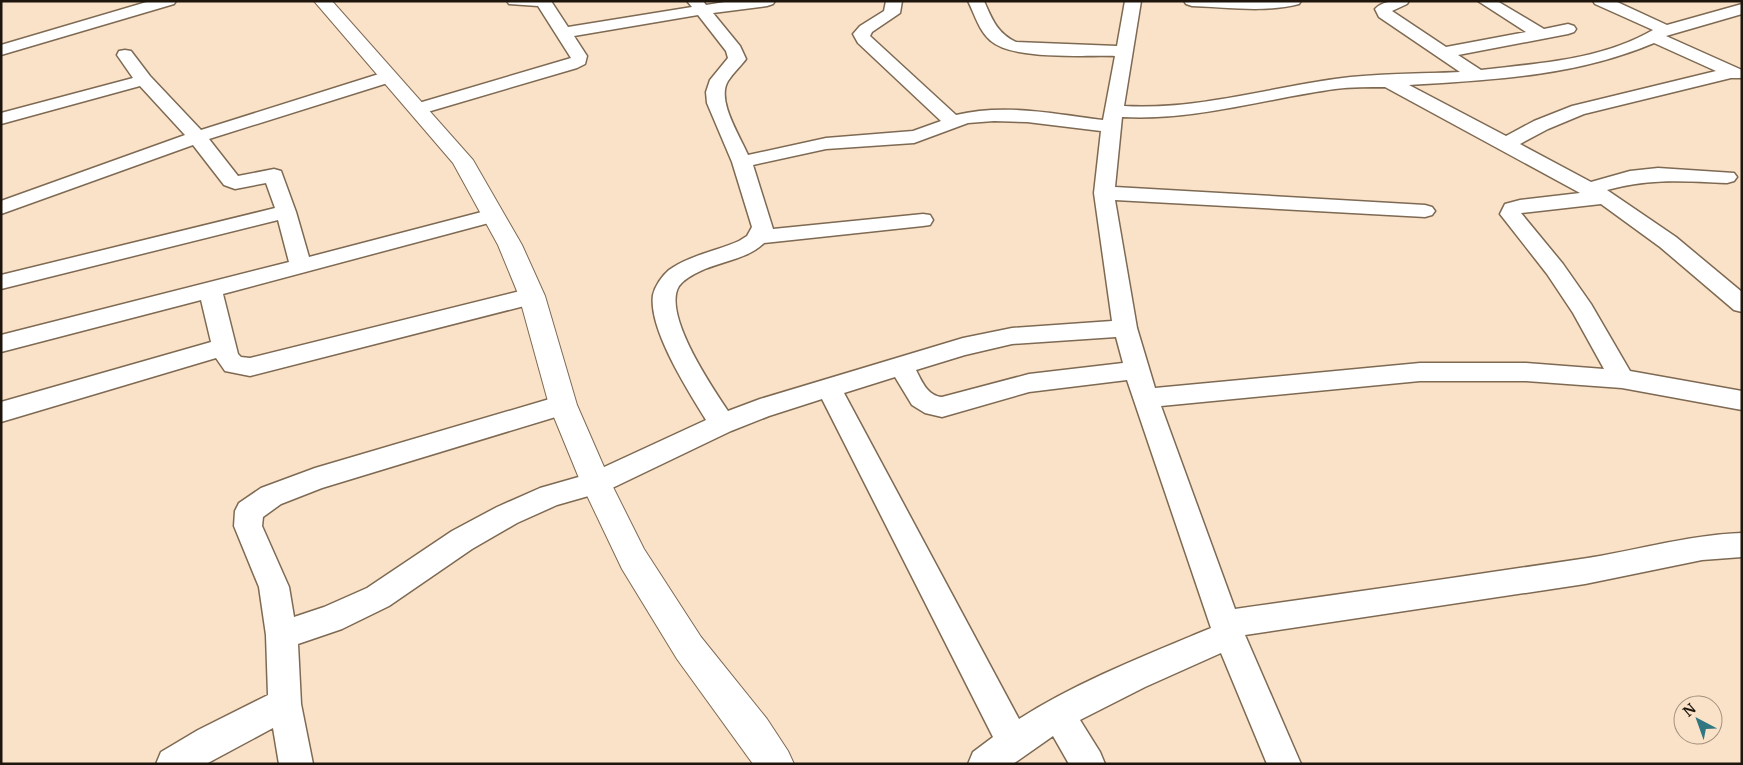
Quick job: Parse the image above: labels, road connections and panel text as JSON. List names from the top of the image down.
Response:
{
  "north": "top left"
}
